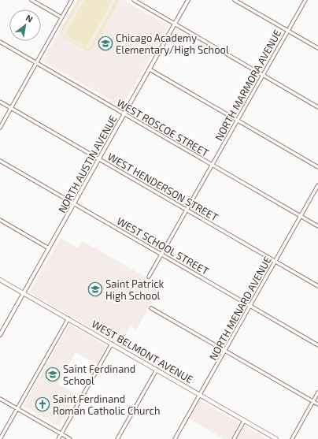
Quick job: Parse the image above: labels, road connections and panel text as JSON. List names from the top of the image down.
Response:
{
  "streets": {
    "main road": ["WEST BELMONT AVENUE"],
    "street": [
      "NORTH MARMORA AVENUE",
      "WEST ROSCOE STREET",
      "NORTH AUSTIN AVENUE",
      "WEST HENDERSON STREET",
      "WEST SCHOOL STREET",
      "NORTH MENARD AVENUE"
    ]
  },
  "crossings": [
    ["NORTH MARMORA AVENUE", "WEST ROSCOE STREET"],
    ["NORTH MARMORA AVENUE", "WEST HENDERSON STREET"],
    ["NORTH MARMORA AVENUE", "WEST SCHOOL STREET"],
    ["WEST ROSCOE STREET", "NORTH AUSTIN AVENUE"],
    ["WEST ROSCOE STREET", "NORTH MENARD AVENUE"],
    ["NORTH AUSTIN AVENUE", "WEST HENDERSON STREET"],
    ["NORTH AUSTIN AVENUE", "WEST SCHOOL STREET"],
    ["NORTH AUSTIN AVENUE", "WEST BELMONT AVENUE"],
    ["WEST HENDERSON STREET", "NORTH MENARD AVENUE"],
    ["WEST SCHOOL STREET", "NORTH MENARD AVENUE"],
    ["NORTH MENARD AVENUE", "WEST BELMONT AVENUE"]
  ],
  "places": {
    "school or university": ["Chicago Academy Elementary/High School", "Saint Patrick High School", "Saint Ferdinand School"],
    "church": ["Saint Ferdinand Roman Catholic Church"]
  },
  "north": "top right"
}
